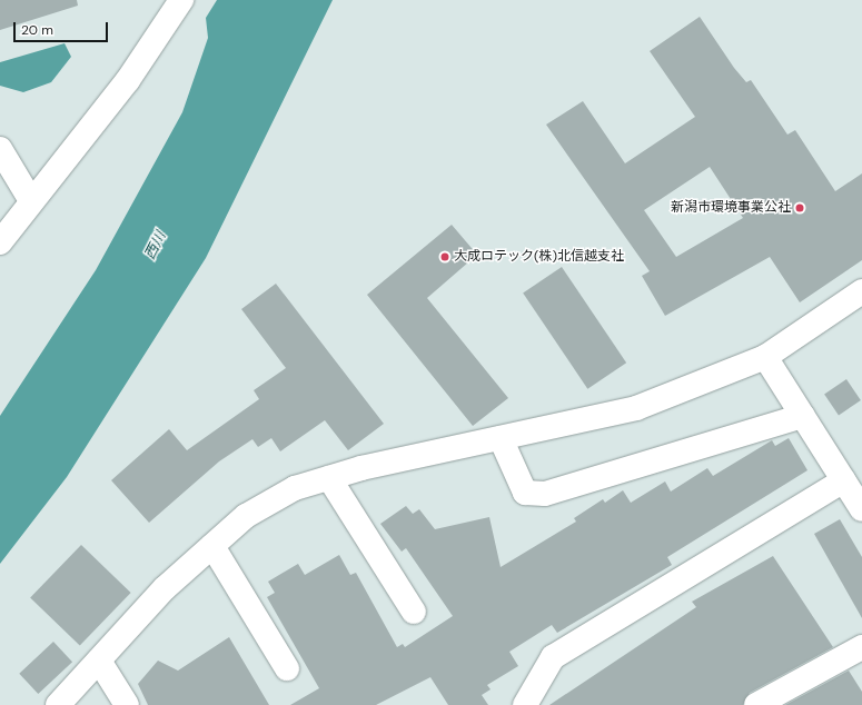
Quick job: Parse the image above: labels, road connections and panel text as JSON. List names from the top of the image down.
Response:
{
  "water": ["西川"],
  "places": ["新潟市環境事業公社", "大成ロテック(株)北信越支社"],
  "scale_bar": "20 m"
}
